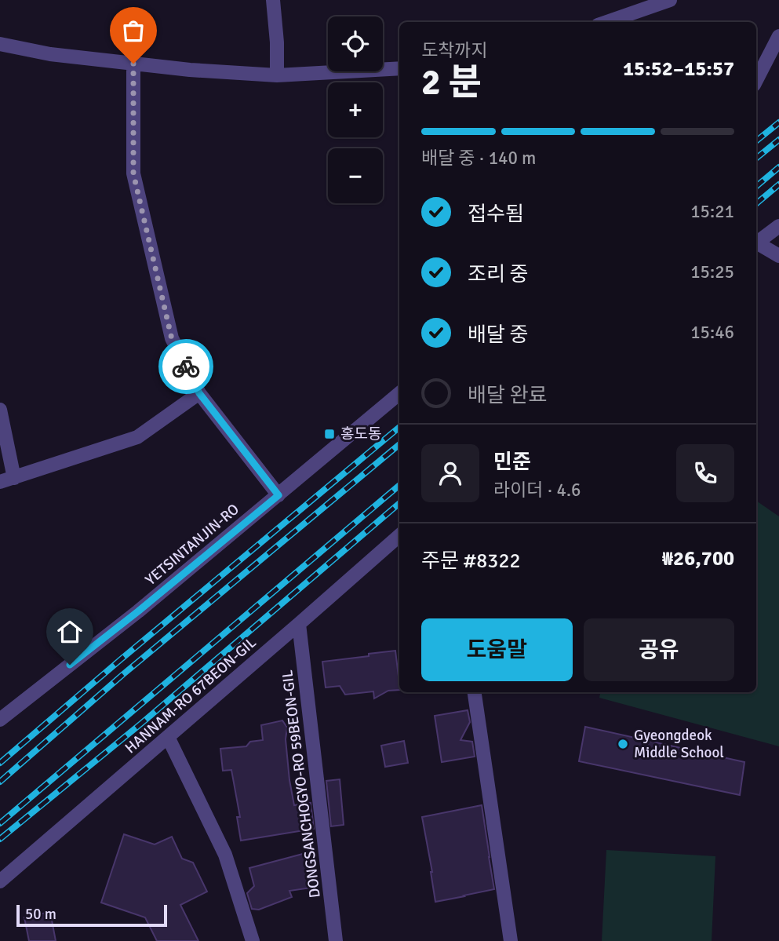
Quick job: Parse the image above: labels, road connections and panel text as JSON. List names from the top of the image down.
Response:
{
  "streets": {
    "street": ["YETSINTANJIN-RO", "HANNAM-RO 67BEON-GIL", "DONGSANCHOGYO-RO 59BEON-GIL"]
  },
  "crossings": [
    ["HANNAM-RO 67BEON-GIL", "DONGSANCHOGYO-RO 59BEON-GIL"]
  ],
  "places": {
    "transit": ["홍도동"],
    "other": ["Gyeongdeok Middle School"]
  },
  "scale_bar": "50 m",
  "page": {
    "map_buttons": ["+", "−"],
    "heading": ["2 분", "도착까지", "15:52–15:57"],
    "panel": [
      "민준",
      "라이더 · 4.6",
      "주문 #8322",
      "₩26,700"
    ],
    "bar": "배달 중 · 140 m",
    "list": [
      ["접수됨", "15:21"],
      ["조리 중", "15:25"],
      ["배달 중", "15:46"],
      "배달 완료"
    ],
    "buttons": ["도움말", "공유"],
    "scale": "50 m"
  }
}
